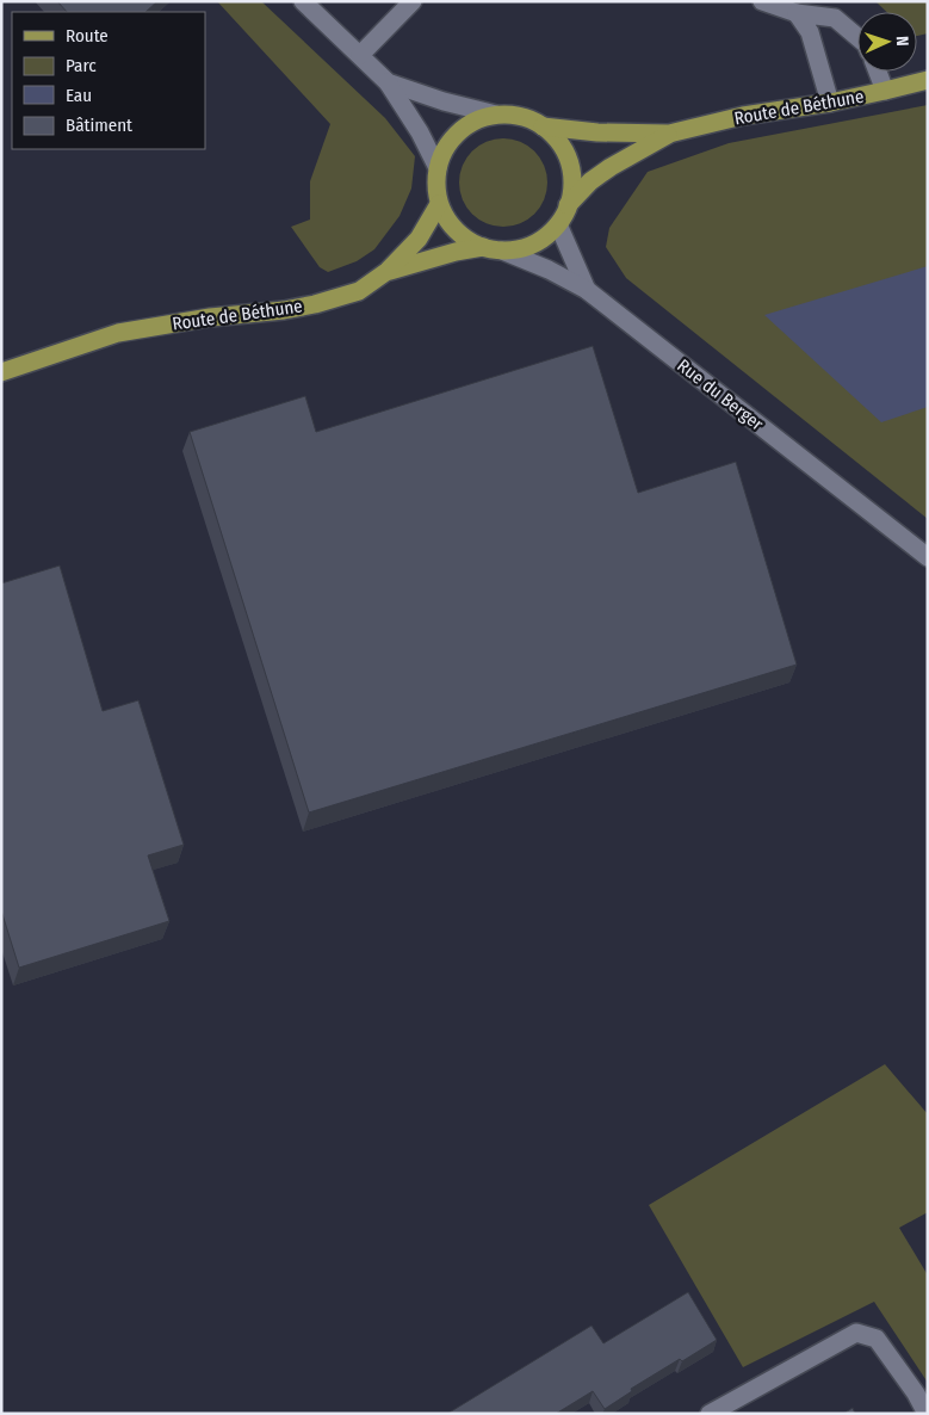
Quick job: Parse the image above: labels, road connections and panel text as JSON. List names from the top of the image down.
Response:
{
  "streets": {
    "main road": ["Route de Béthune"],
    "street": ["Rue du Berger"]
  },
  "crossings": [
    ["Route de Béthune", "Rue du Berger"]
  ],
  "legend": [
    "Route",
    "Parc",
    "Eau",
    "Bâtiment"
  ],
  "north": "right"
}
